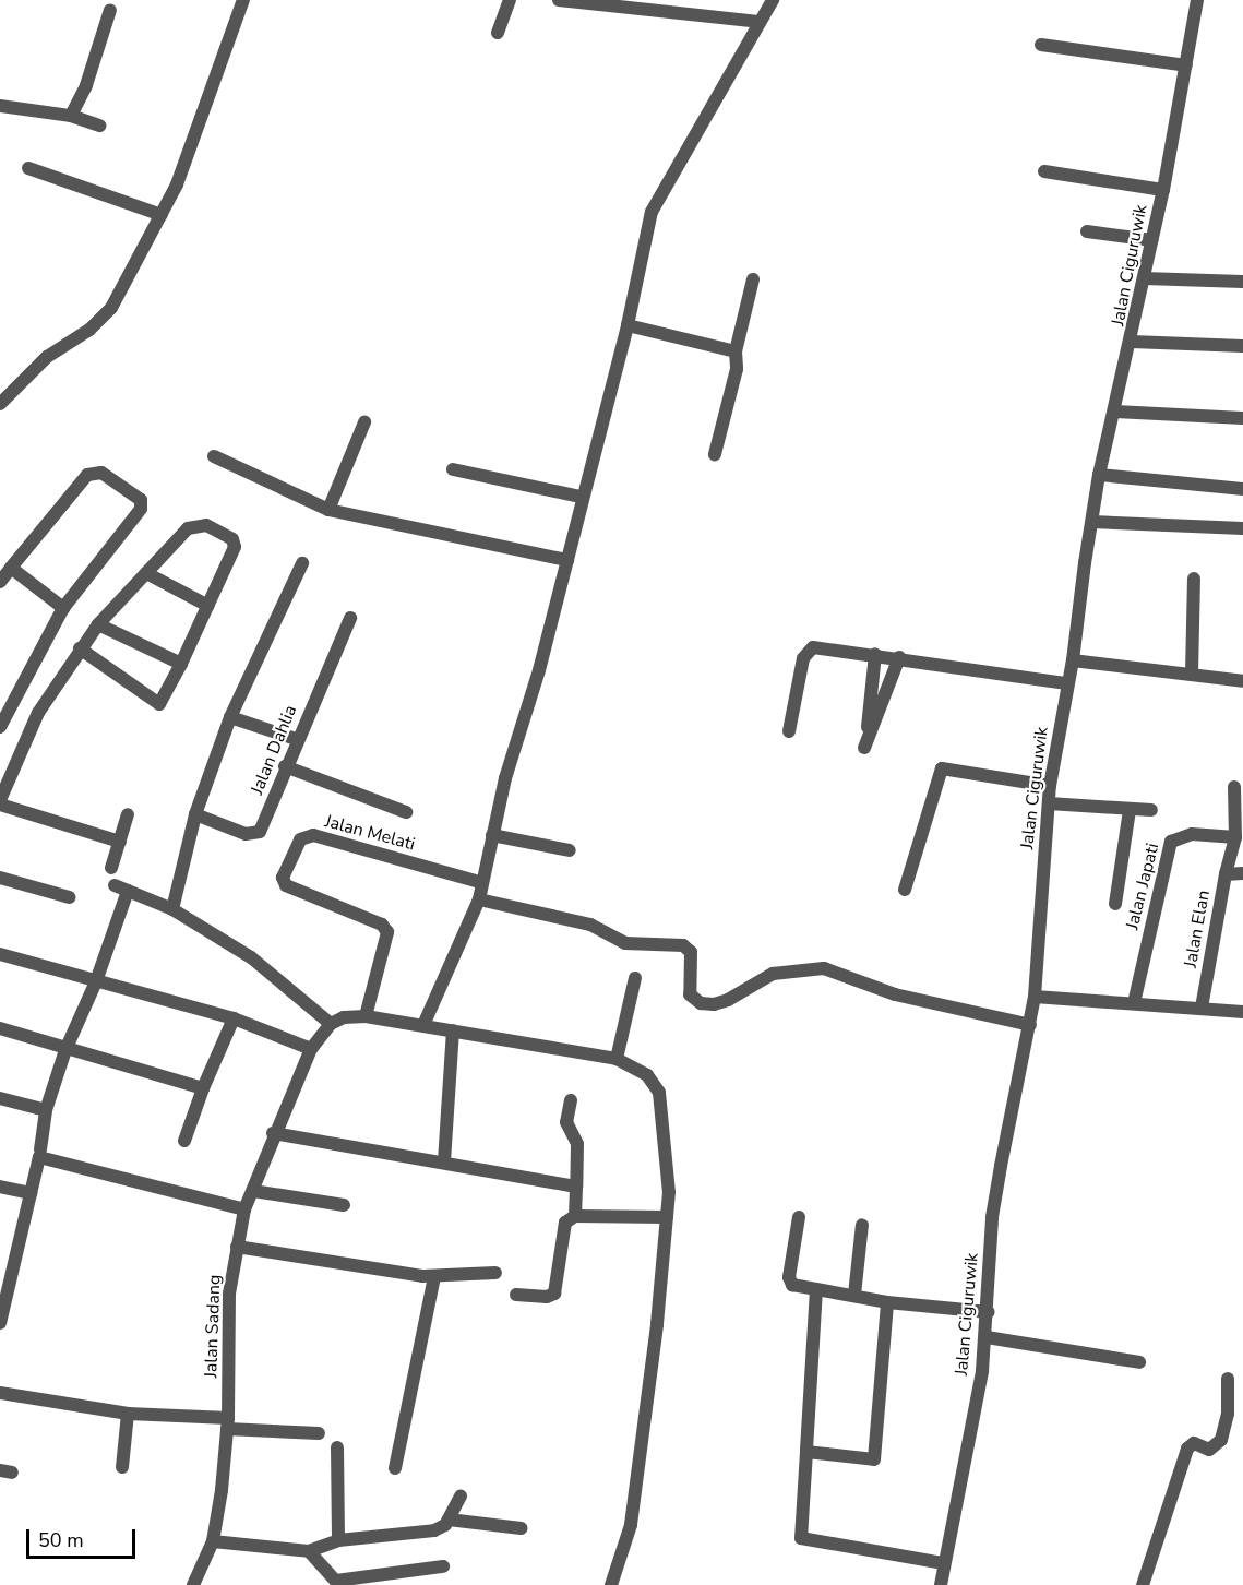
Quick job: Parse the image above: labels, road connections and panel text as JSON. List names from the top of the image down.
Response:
{
  "streets": {
    "street": [
      "Jalan Ciguruwik",
      "Jalan Dahlia",
      "Jalan Melati",
      "Jalan Japati",
      "Jalan Elan",
      "Jalan Sadang"
    ]
  },
  "scale_bar": "50 m"
}
